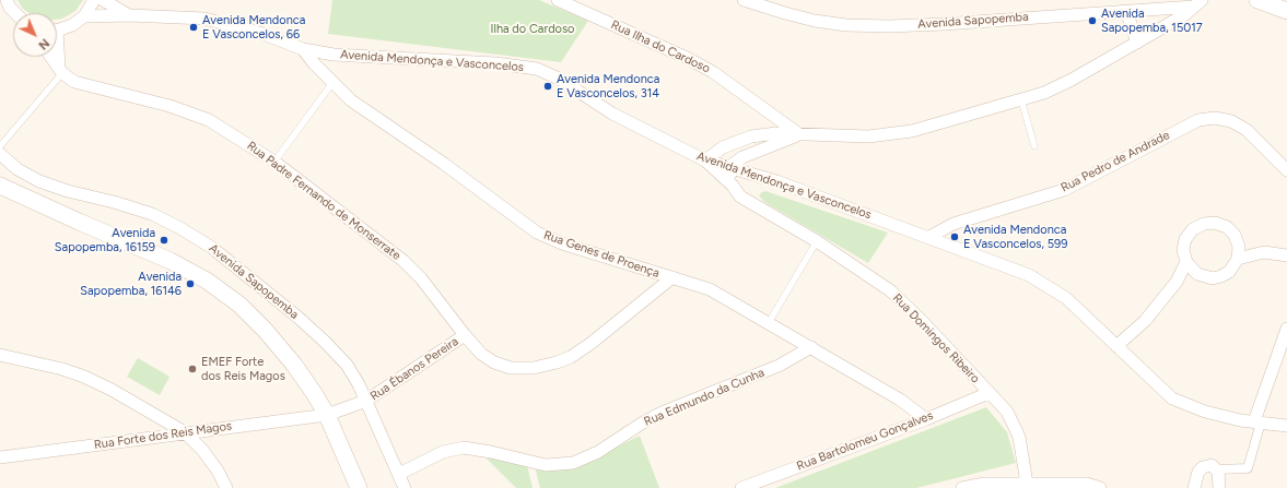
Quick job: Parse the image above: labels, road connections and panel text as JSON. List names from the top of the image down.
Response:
{
  "streets": {
    "street": [
      "Avenida Sapopemba",
      "Rua Ilha do Cardoso",
      "Avenida Mendonça e Vasconcelos",
      "Rua Pedro de Andrade",
      "Rua Padre Fernando de Monserrate",
      "Rua Genes de Proença",
      "Rua Domingos Ribeiro",
      "Rua Ébanos Pereira",
      "Rua Edmundo da Cunha",
      "Rua Forte dos Reis Magos",
      "Rua Bartolomeu Gonçalves"
    ]
  },
  "crossings": [
    ["Avenida Sapopemba", "Rua Ébanos Pereira"],
    ["Avenida Sapopemba", "Rua Edmundo da Cunha"],
    ["Avenida Mendonça e Vasconcelos", "Rua Pedro de Andrade"],
    ["Avenida Mendonça e Vasconcelos", "Rua Genes de Proença"],
    ["Avenida Mendonça e Vasconcelos", "Rua Domingos Ribeiro"],
    ["Rua Padre Fernando de Monserrate", "Rua Ébanos Pereira"],
    ["Rua Genes de Proença", "Rua Ébanos Pereira"],
    ["Rua Genes de Proença", "Rua Edmundo da Cunha"],
    ["Rua Genes de Proença", "Rua Bartolomeu Gonçalves"],
    ["Rua Domingos Ribeiro", "Rua Bartolomeu Gonçalves"],
    ["Rua Ébanos Pereira", "Rua Forte dos Reis Magos"]
  ],
  "parks": ["Ilha do Cardoso"],
  "places": [
    "Avenida Sapopemba, 15017",
    "Avenida Mendonca E Vasconcelos, 66",
    "Avenida Mendonca E Vasconcelos, 314",
    "Avenida Mendonca E Vasconcelos, 599",
    "Avenida Sapopemba, 16159",
    "Avenida Sapopemba, 16146",
    "EMEF Forte dos Reis Magos"
  ],
  "north": "bottom right"
}
